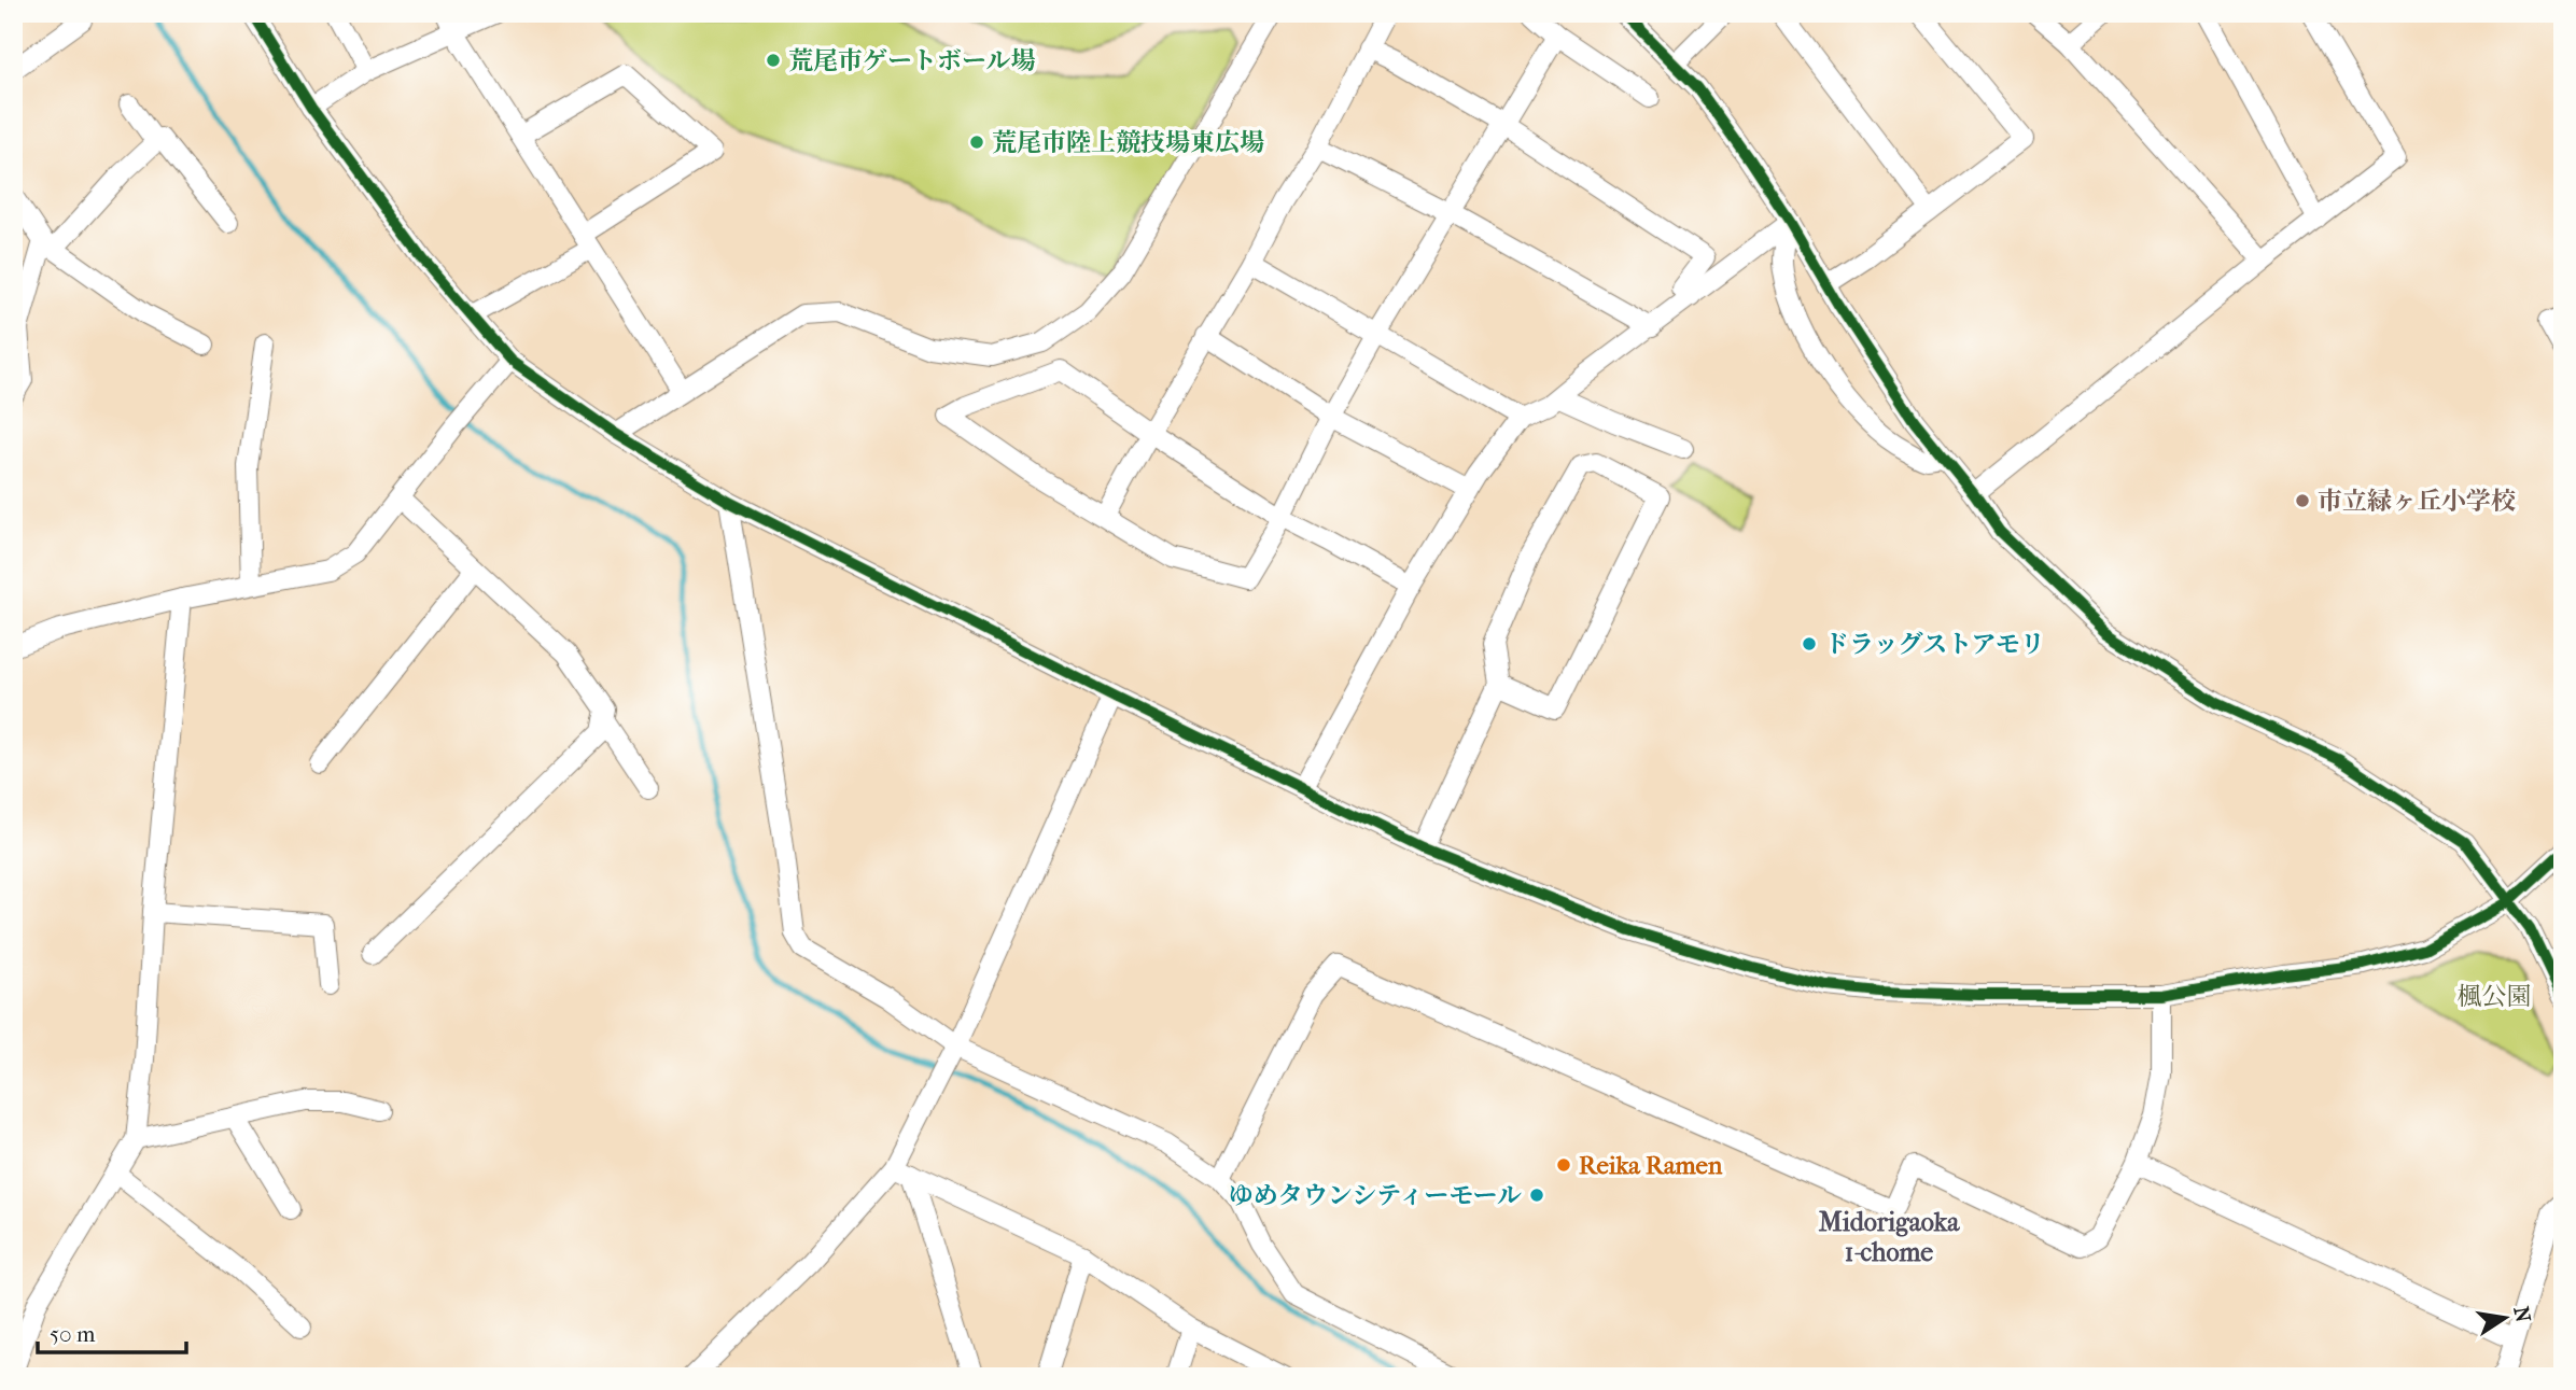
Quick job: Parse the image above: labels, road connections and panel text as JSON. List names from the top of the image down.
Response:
{
  "districts": ["Midorigaoka 1-chome"],
  "parks": ["楓公園"],
  "places": [
    "荒尾市ゲートボール場",
    "荒尾市陸上競技場東広場",
    "市立緑ヶ丘小学校",
    "ドラッグストアモリ",
    "Reika Ramen",
    "ゆめタウンシティーモール"
  ],
  "scale_bar": "50 m",
  "north": "right"
}
